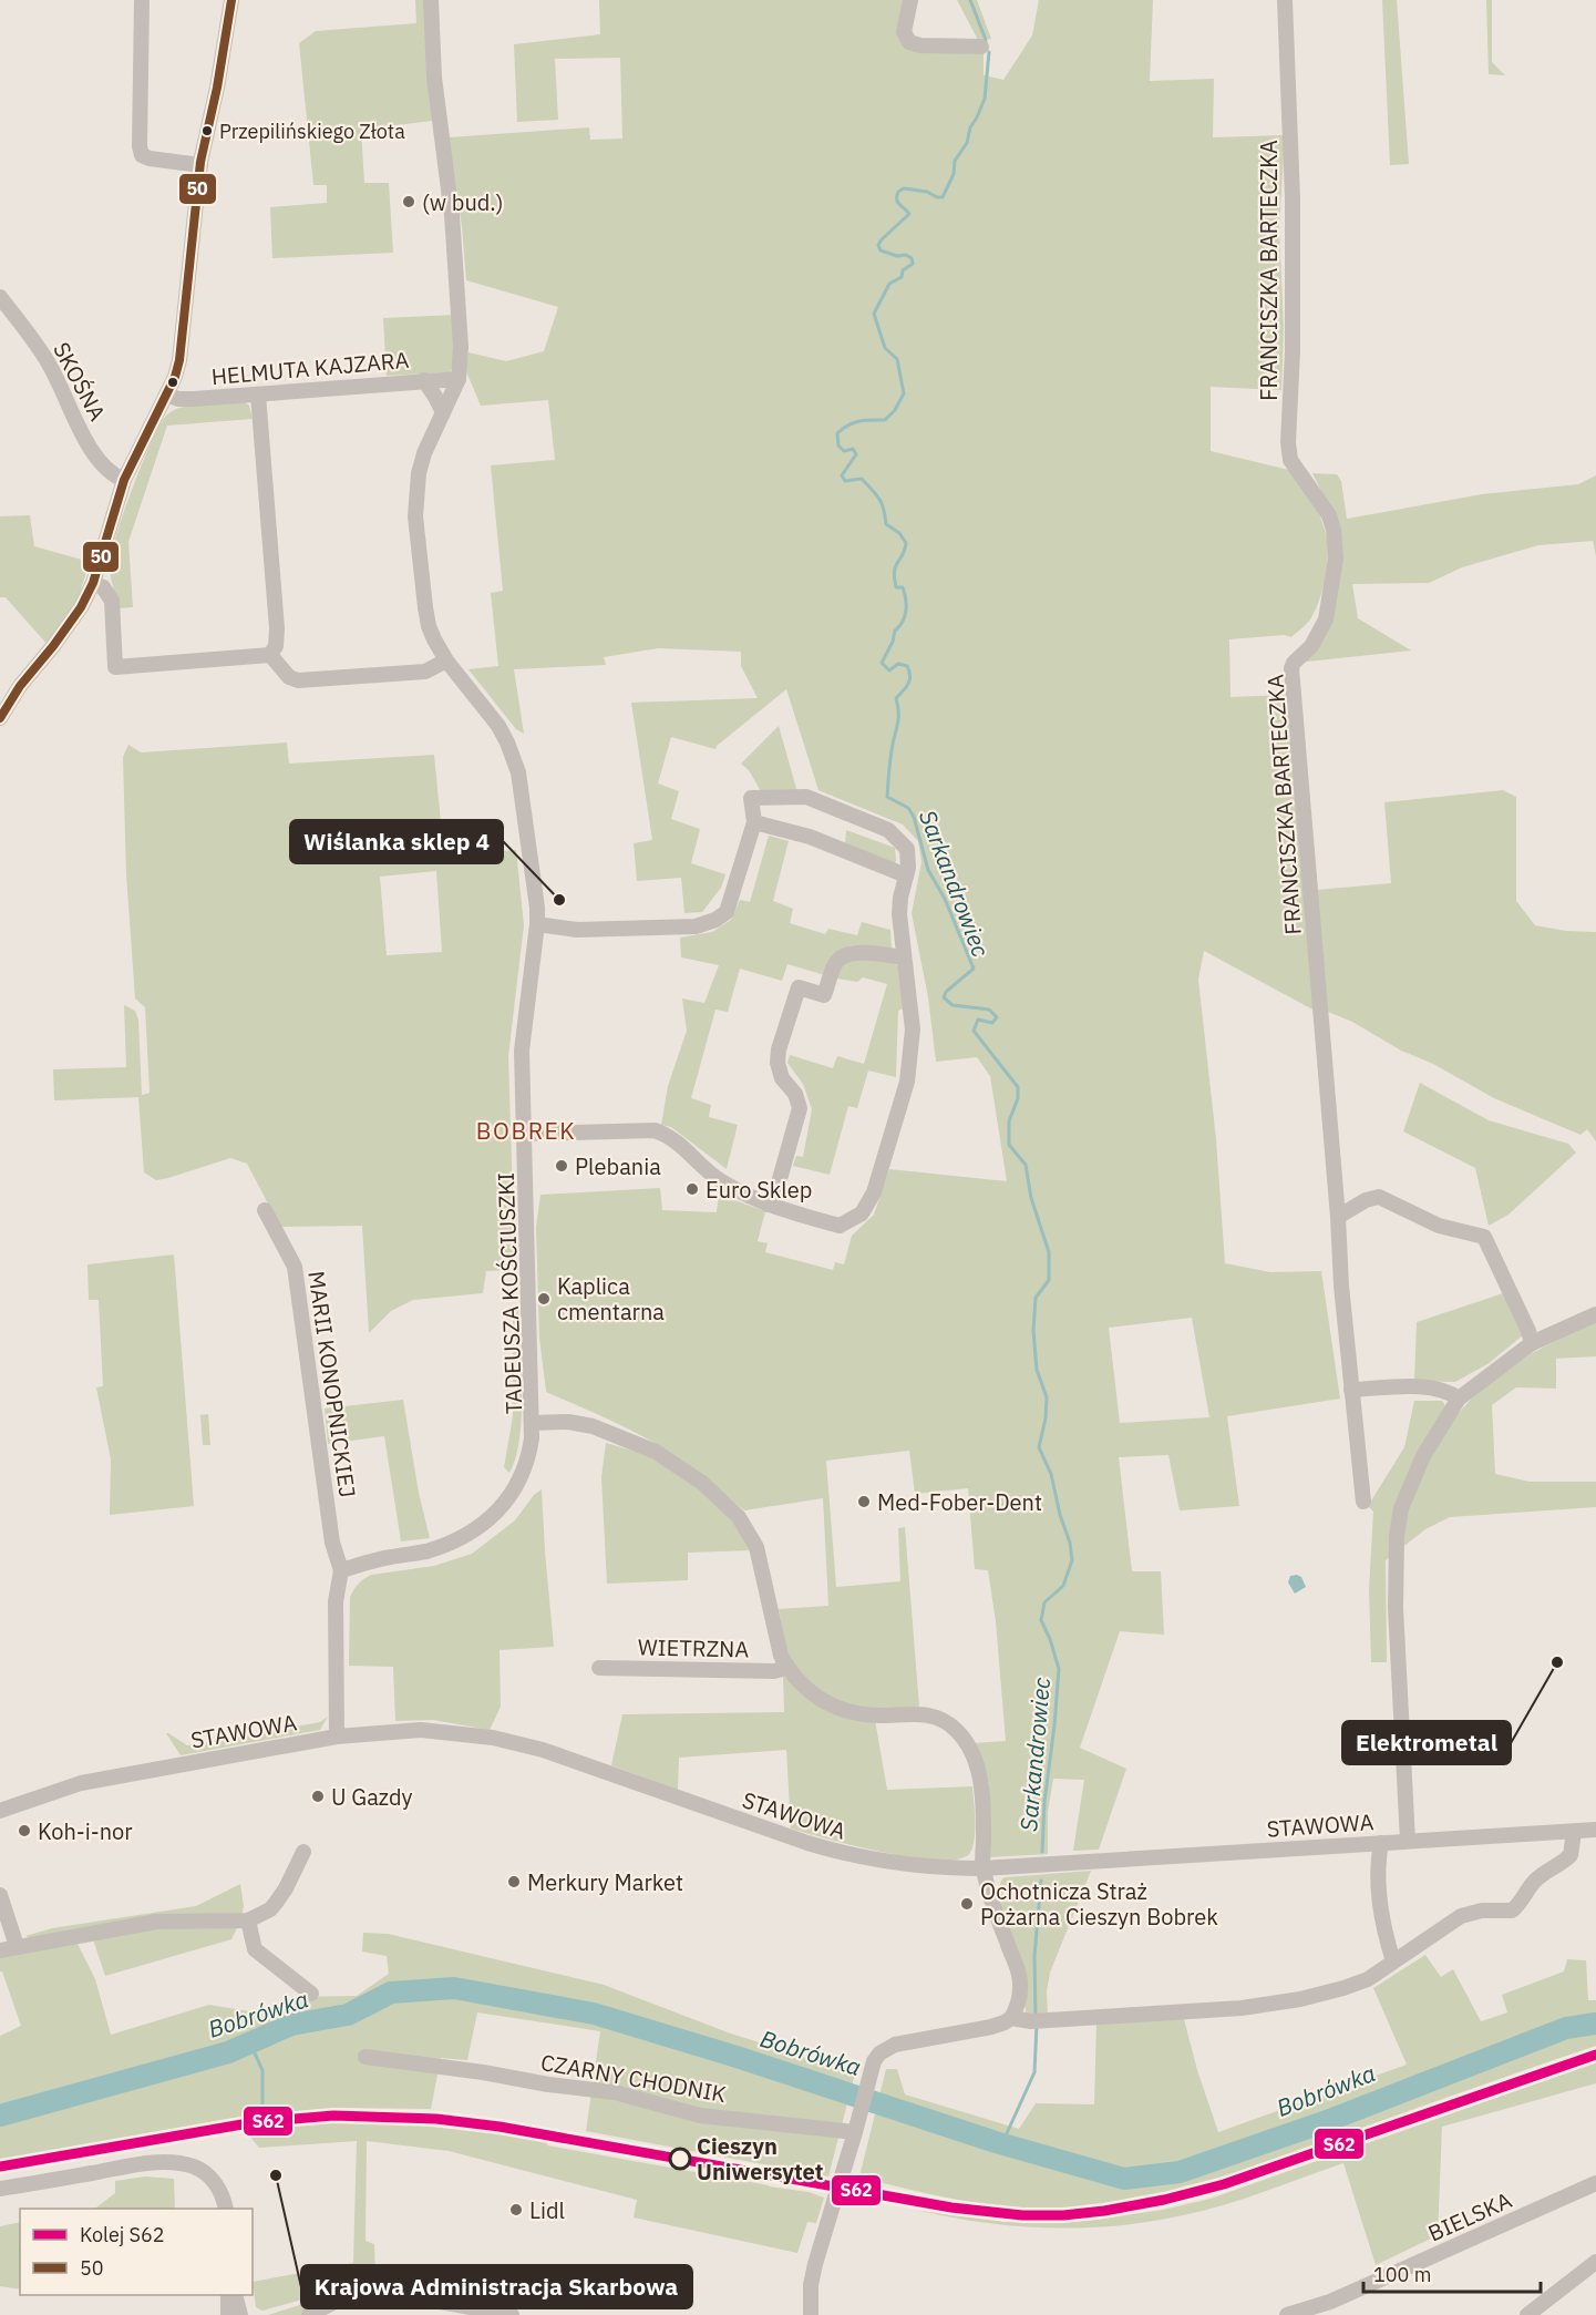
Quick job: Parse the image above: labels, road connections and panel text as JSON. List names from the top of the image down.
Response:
{
  "streets": {
    "street": [
      "FRANCISZKA BARTECZKA",
      "HELMUTA KAJZARA",
      "SKOŚNA",
      "TADEUSZA KOŚCIUSZKI",
      "MARII KONOPNICKIEJ",
      "WIETRZNA",
      "STAWOWA",
      "CZARNY CHODNIK",
      "BIELSKA"
    ]
  },
  "crossings": [
    ["HELMUTA KAJZARA", "TADEUSZA KOŚCIUSZKI"],
    ["TADEUSZA KOŚCIUSZKI", "WIETRZNA"],
    ["TADEUSZA KOŚCIUSZKI", "STAWOWA"]
  ],
  "districts": ["BOBREK"],
  "water": ["Sarkandrowiec", "Bobrówka"],
  "places": [
    "Przepilińskiego Złota",
    "(w bud.)",
    "Wiślanka sklep 4",
    "Plebania",
    "Euro Sklep",
    "Kaplica cmentarna",
    "Med-Fober-Dent",
    "Elektrometal",
    "U Gazdy",
    "Koh-i-nor",
    "Merkury Market",
    "Ochotnicza Straż Pożarna Cieszyn Bobrek",
    "Cieszyn Uniwersytet",
    "Krajowa Administracja Skarbowa",
    "Lidl"
  ],
  "lines": ["transit line 50", "rail line S62"],
  "legend": ["Kolej S62", "50"],
  "scale_bar": "100 m"
}
